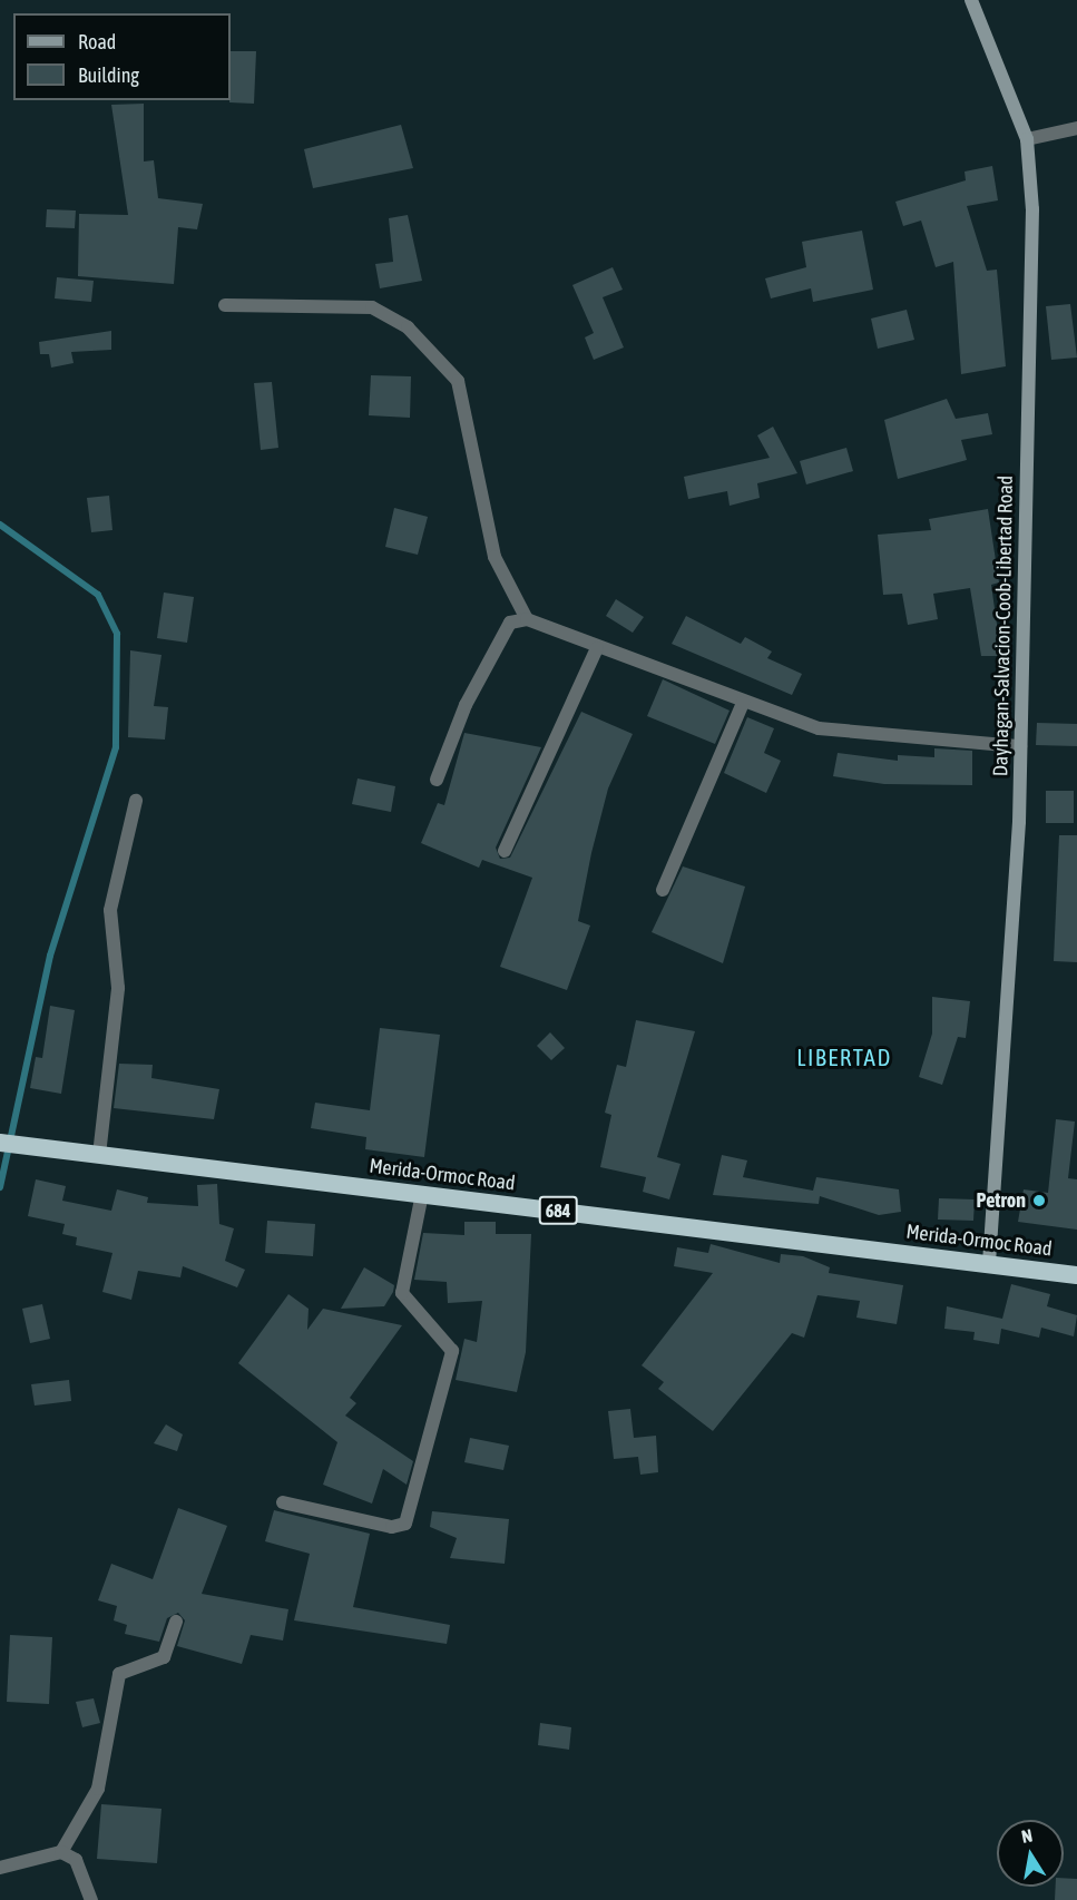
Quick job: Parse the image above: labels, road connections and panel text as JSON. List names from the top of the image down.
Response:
{
  "streets": {
    "highway": ["Merida-Ormoc Road", "684"],
    "main road": ["Dayhagan-Salvacion-Coob-Libertad Road"]
  },
  "crossings": [
    ["Dayhagan-Salvacion-Coob-Libertad Road", "Merida-Ormoc Road"]
  ],
  "districts": ["LIBERTAD"],
  "places": ["Petron"],
  "legend": ["Road", "Building"],
  "north": "top"
}
